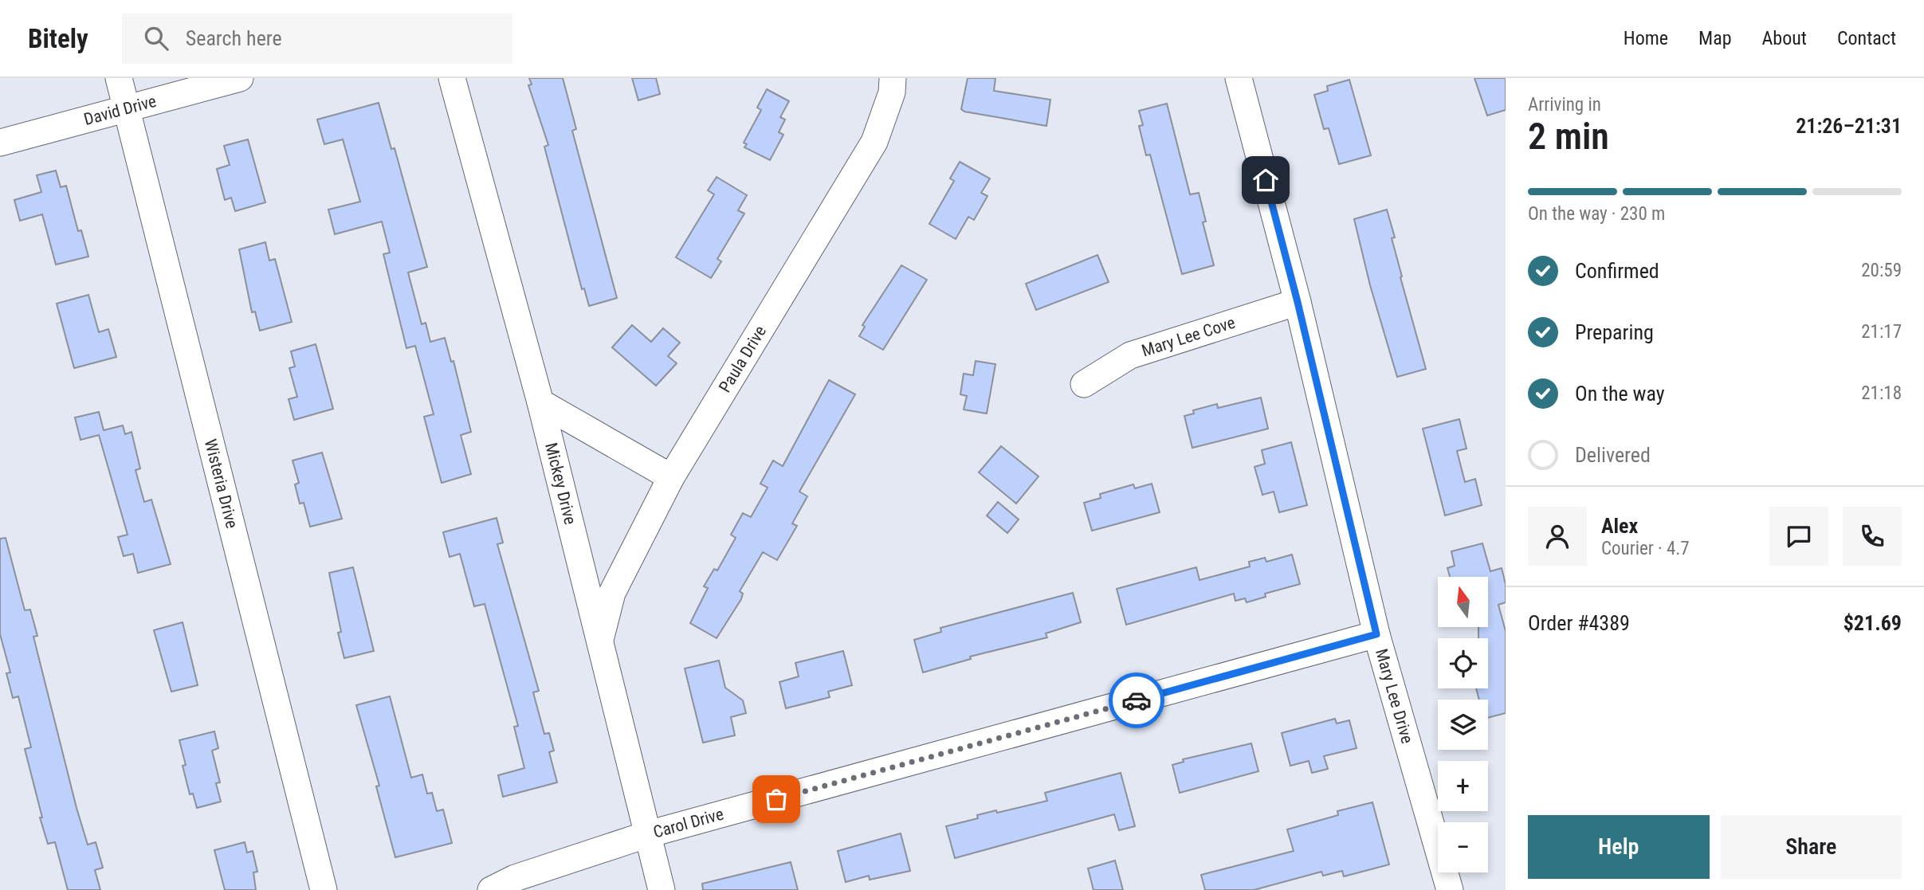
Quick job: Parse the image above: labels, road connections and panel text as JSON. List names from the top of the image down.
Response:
{
  "streets": {
    "street": [
      "David Drive",
      "Mary Lee Cove",
      "Paula Drive",
      "Mickey Drive",
      "Wisteria Drive",
      "Mary Lee Drive",
      "Carol Drive"
    ]
  },
  "crossings": [
    ["David Drive", "Wisteria Drive"],
    ["Mary Lee Cove", "Mary Lee Drive"],
    ["Paula Drive", "Mickey Drive"],
    ["Mickey Drive", "Carol Drive"],
    ["Mary Lee Drive", "Carol Drive"]
  ],
  "north": "top",
  "page": {
    "header": "Bitely",
    "search": "Search here",
    "nav": [
      "Home",
      "Map",
      "About",
      "Contact"
    ],
    "heading": ["2 min", "Arriving in", "21:26–21:31"],
    "panel": [
      "Alex",
      "Courier · 4.7",
      "Order #4389",
      "$21.69"
    ],
    "bar": "On the way · 230 m",
    "list": [
      ["Confirmed", "20:59"],
      ["Preparing", "21:17"],
      ["On the way", "21:18"],
      "Delivered"
    ],
    "map_buttons": ["+", "−"],
    "buttons": ["Help", "Share"]
  }
}
